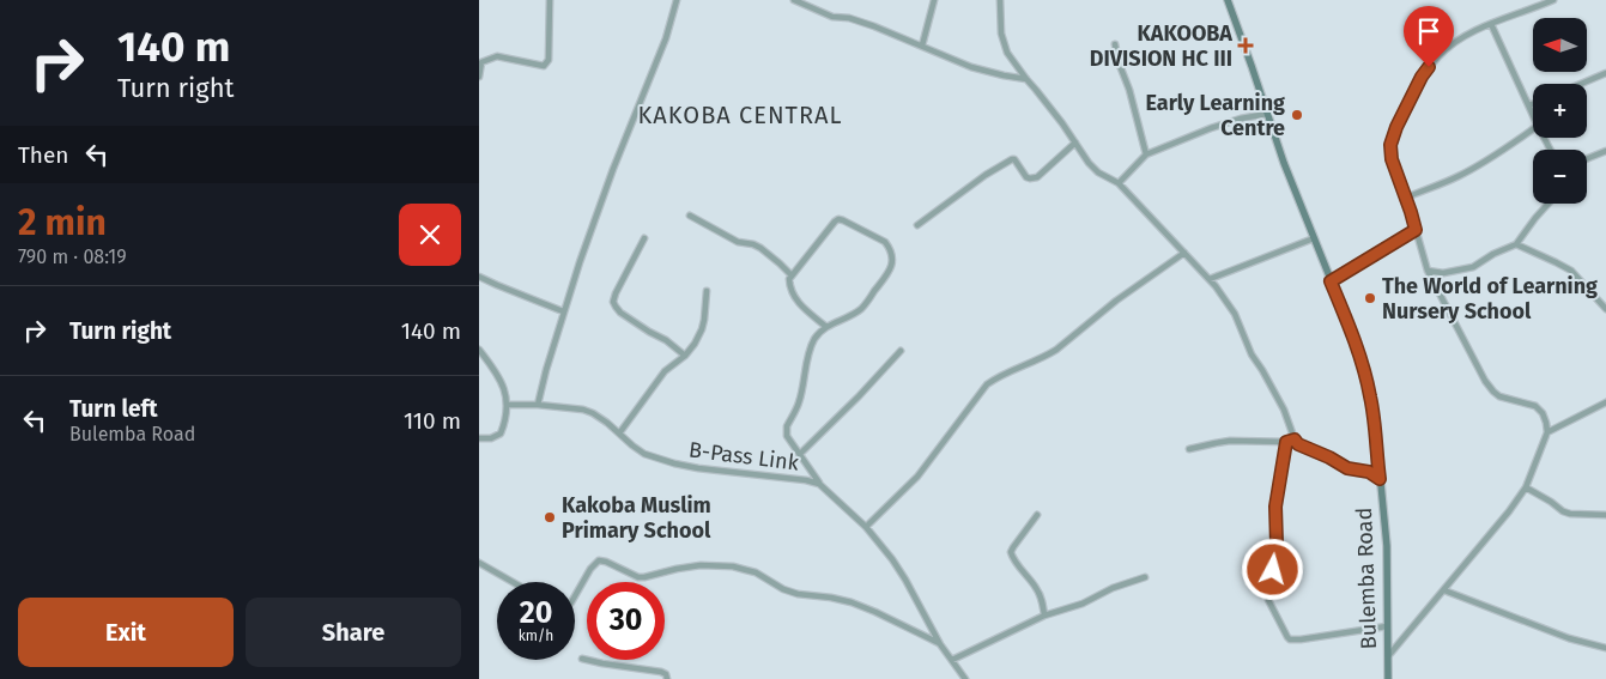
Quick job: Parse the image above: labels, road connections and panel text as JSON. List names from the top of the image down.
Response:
{
  "streets": {
    "main road": ["Bulemba Road"],
    "street": ["B-Pass Link"]
  },
  "districts": ["KAKOBA CENTRAL"],
  "places": {
    "health": ["KAKOOBA DIVISION HC III"],
    "other": ["Early Learning Centre", "The World of Learning Nursery School", "Kakoba Muslim Primary School"]
  },
  "north": "left",
  "page": {
    "turn": ["140 m", "Turn right"],
    "map_buttons": ["+", "−"],
    "then": "Then",
    "heading": ["2 min", "790 m · 08:19"],
    "list": [
      {
        "name": "Turn right",
        "value": "140 m"
      },
      {
        "name": "Turn left",
        "note": "Bulemba Road",
        "value": "110 m"
      }
    ],
    "speed": "20 km/h",
    "limit": "30",
    "buttons": ["Exit", "Share"]
  }
}
